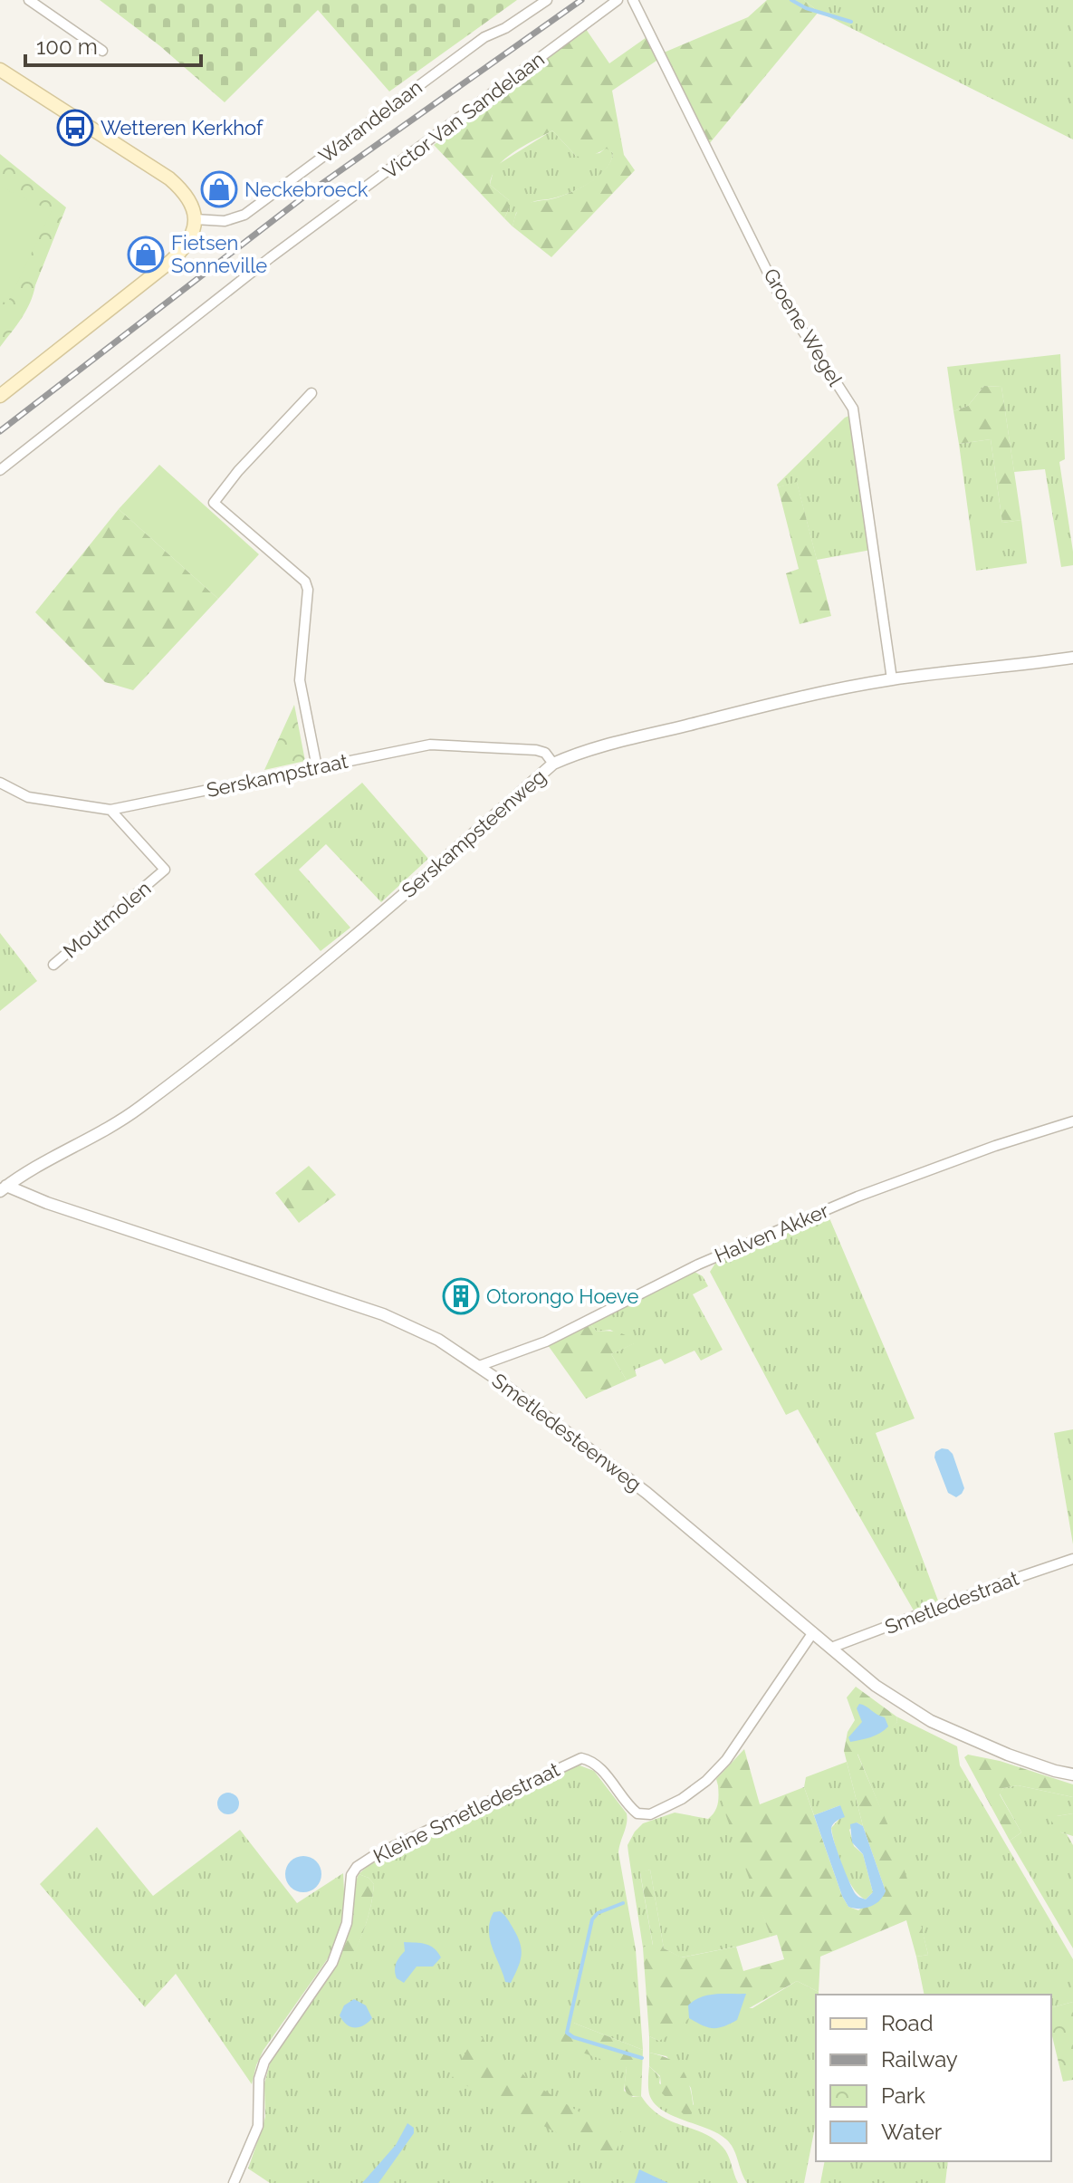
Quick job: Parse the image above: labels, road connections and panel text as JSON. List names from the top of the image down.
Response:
{
  "streets": {
    "street": [
      "Victor Van Sandelaan",
      "Warandelaan",
      "Groene Wegel",
      "Serskampstraat",
      "Serskampsteenweg",
      "Moutmolen",
      "Halven Akker",
      "Smetledesteenweg",
      "Smetledestraat",
      "Kleine Smetledestraat"
    ]
  },
  "crossings": [
    ["Groene Wegel", "Serskampsteenweg"],
    ["Serskampstraat", "Serskampsteenweg"],
    ["Serskampstraat", "Moutmolen"],
    ["Serskampsteenweg", "Smetledesteenweg"],
    ["Halven Akker", "Smetledesteenweg"],
    ["Smetledesteenweg", "Smetledestraat"],
    ["Smetledesteenweg", "Kleine Smetledestraat"]
  ],
  "places": {
    "bus stop": ["Wetteren Kerkhof"],
    "shop": ["Neckebroeck", "Fietsen Sonneville"],
    "building": ["Otorongo Hoeve"]
  },
  "legend": [
    "Road",
    "Railway",
    "Park",
    "Water"
  ],
  "scale_bar": "100 m"
}
